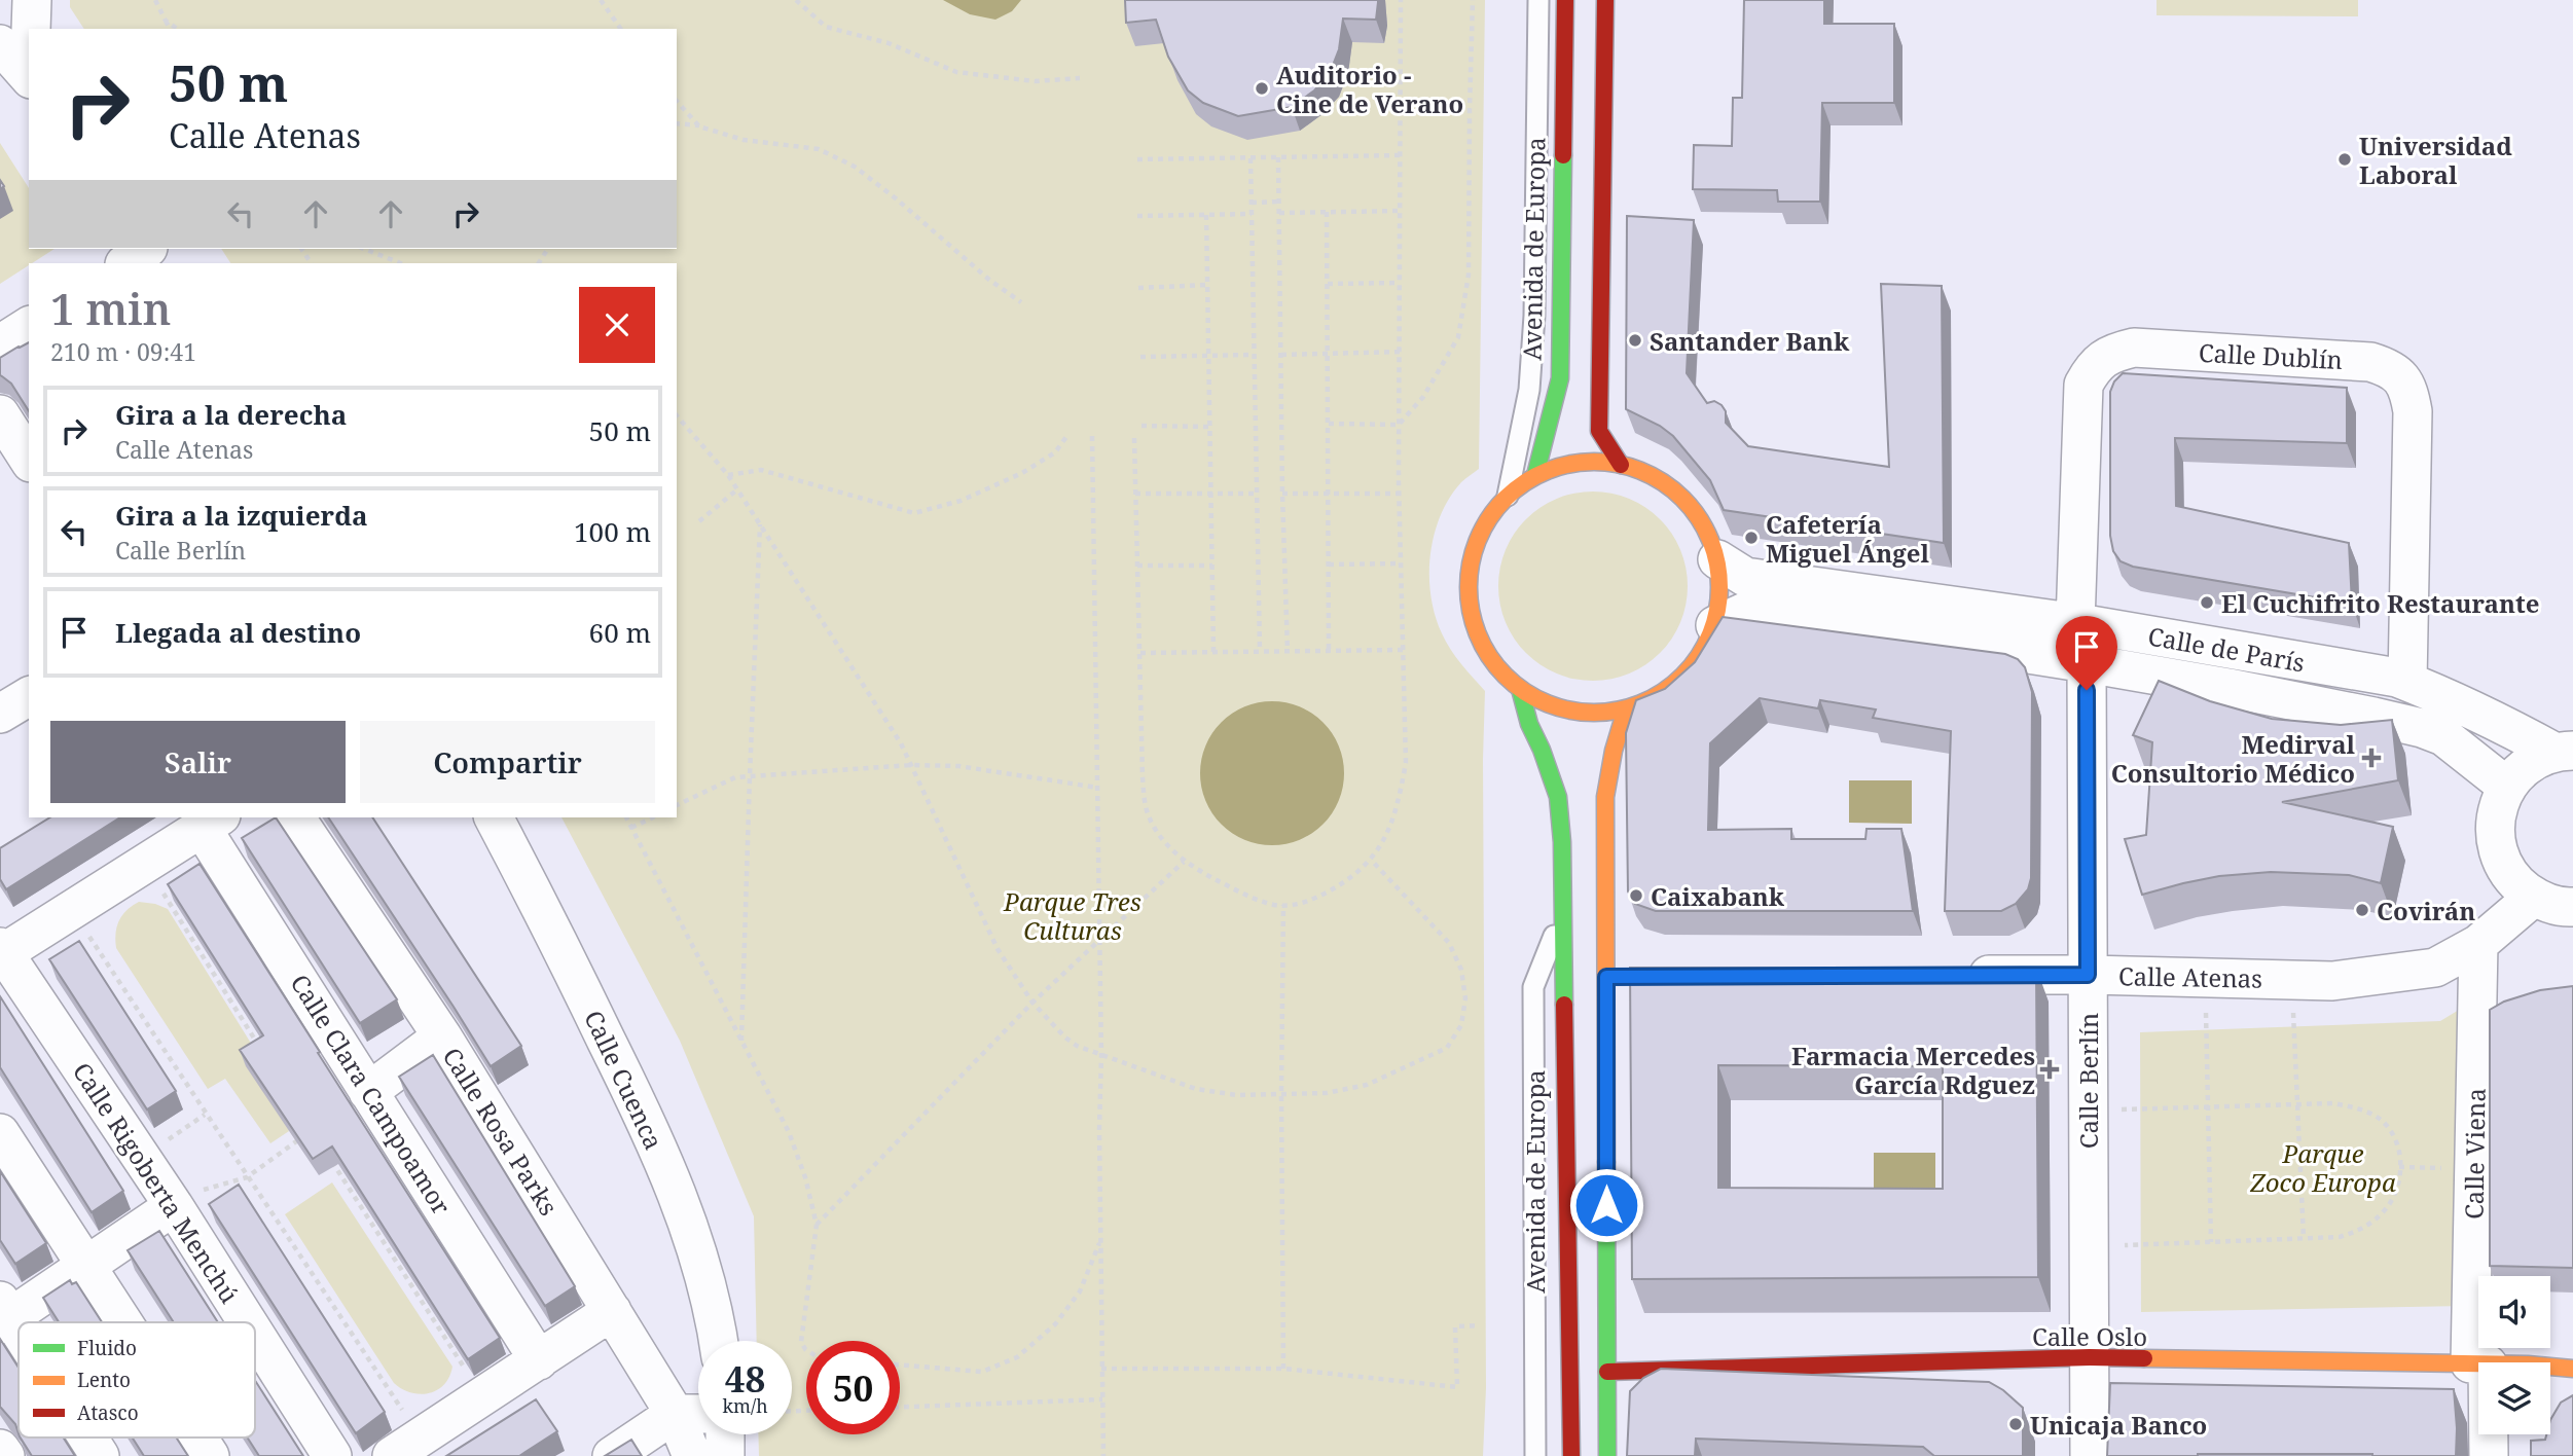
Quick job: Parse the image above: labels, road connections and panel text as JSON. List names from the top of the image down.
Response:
{
  "streets": {
    "main road": ["Avenida de Europa", "Calle Oslo"],
    "street": [
      "Calle Dublín",
      "Calle de París",
      "Calle Atenas",
      "Calle Cuenca",
      "Calle Berlín",
      "Calle Clara Campoamor",
      "Calle Rosa Parks",
      "Calle Viena",
      "Calle Rigoberta Menchú"
    ]
  },
  "crossings": [
    ["Avenida de Europa", "Calle de París"],
    ["Calle Dublín", "Calle de París"],
    ["Calle de París", "Calle Berlín"],
    ["Calle Atenas", "Calle Berlín"],
    ["Calle Atenas", "Calle Viena"],
    ["Calle Berlín", "Calle Oslo"]
  ],
  "parks": ["Parque Tres Culturas", "Parque Zoco Europa"],
  "places": {
    "other": [
      "Auditorio - Cine de Verano",
      "Universidad Laboral",
      "Santander Bank",
      "Cafetería Miguel Ángel",
      "El Cuchifrito Restaurante",
      "Caixabank",
      "Covirán",
      "Unicaja Banco"
    ],
    "health": ["Medirval Consultorio Médico", "Farmacia Mercedes García Rdguez"]
  },
  "legend": ["Fluido", "Lento", "Atasco"],
  "page": {
    "turn": ["50 m", "Calle Atenas"],
    "heading": ["1 min", "210 m · 09:41"],
    "list": [
      {
        "name": "Gira a la derecha",
        "note": "Calle Atenas",
        "value": "50 m"
      },
      {
        "name": "Gira a la izquierda",
        "note": "Calle Berlín",
        "value": "100 m"
      },
      {
        "name": "Llegada al destino",
        "value": "60 m"
      }
    ],
    "buttons": ["Salir", "Compartir"],
    "speed": "48 km/h",
    "limit": "50"
  }
}
